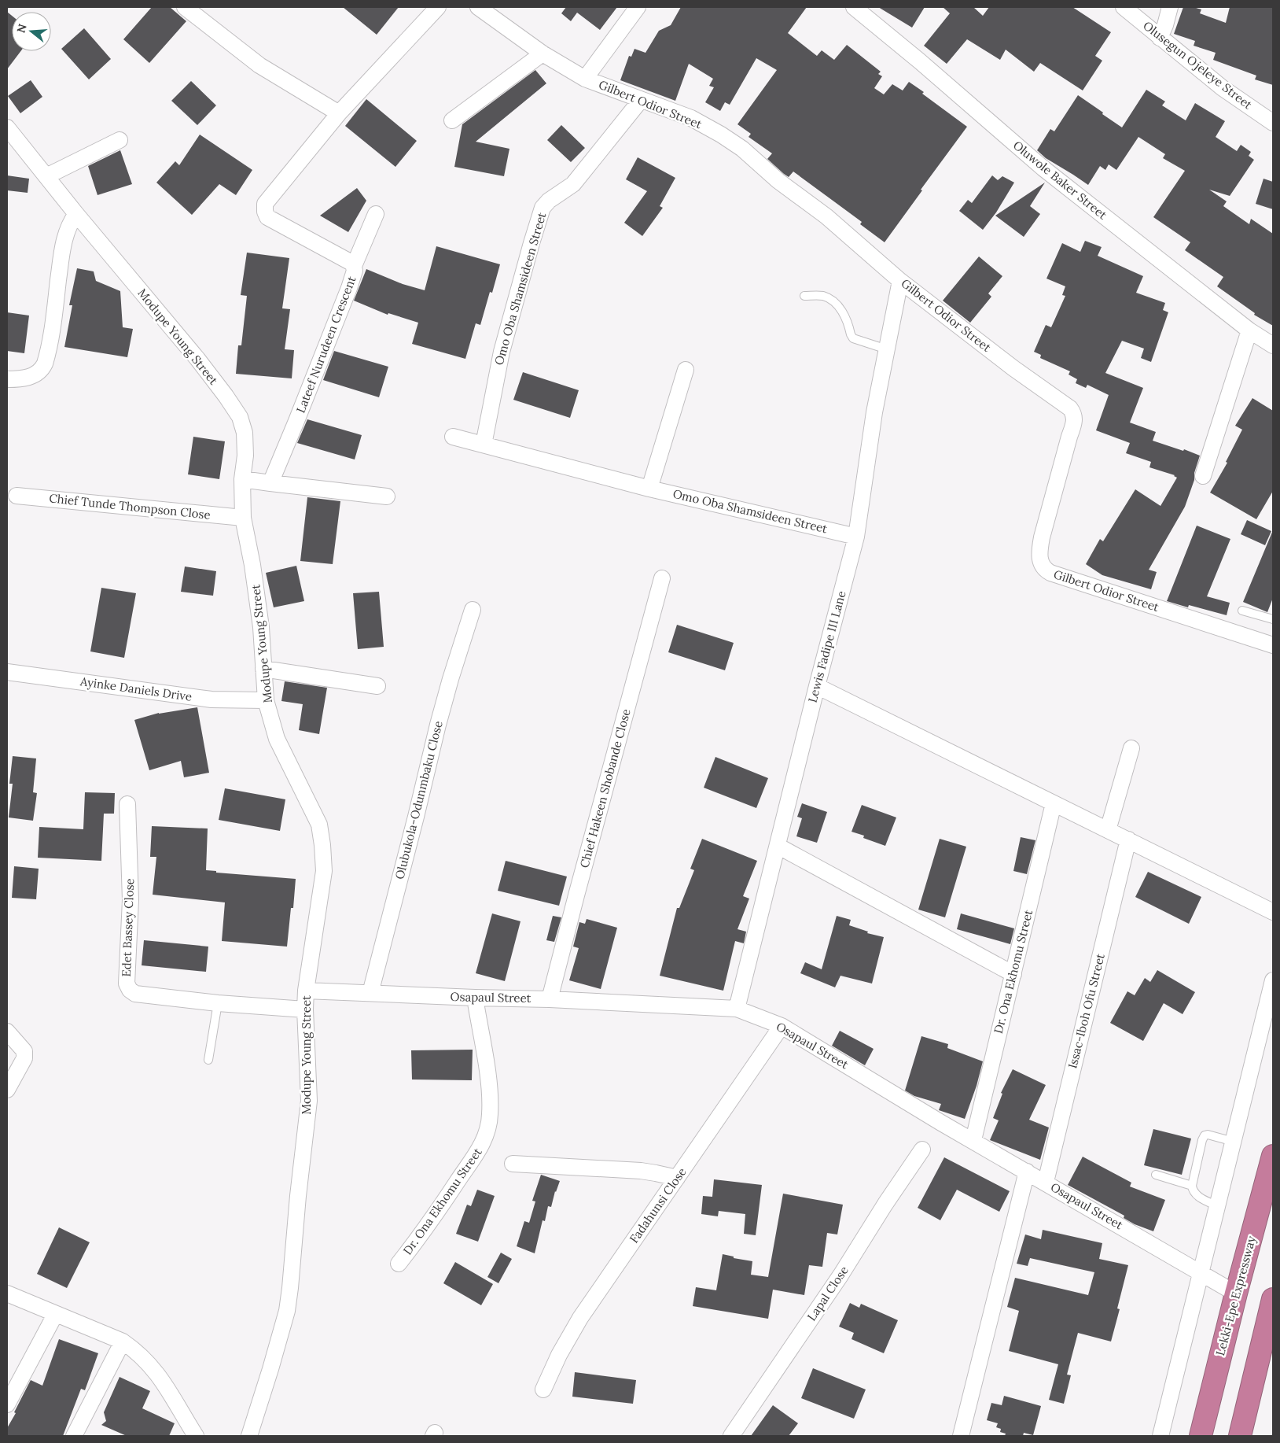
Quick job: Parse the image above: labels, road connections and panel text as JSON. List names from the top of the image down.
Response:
{
  "streets": {
    "highway": ["Lekki-Epe Expressway"],
    "street": [
      "Olusegun Ojeleye Street",
      "Gilbert Odior Street",
      "Oluwole Baker Street",
      "Omo Oba Shamsideen Street",
      "Modupe Young Street",
      "Lateef Nurudeen Crescent",
      "Chief Tunde Thompson Close",
      "Lewis Fadipe III Lane",
      "Ayinke Daniels Drive",
      "Chief Hakeen Shobande Close",
      "Olubukola-Odunmbaku Close",
      "Edet Bassey Close",
      "Dr. Ona Ekhomu Street",
      "Osapaul Street",
      "Issac-Iboh Ofu Street",
      "Fadahunsi Close",
      "Lapal Close"
    ]
  },
  "crossings": [
    ["Gilbert Odior Street", "Omo Oba Shamsideen Street"],
    ["Gilbert Odior Street", "Lewis Fadipe III Lane"],
    ["Omo Oba Shamsideen Street", "Lewis Fadipe III Lane"],
    ["Modupe Young Street", "Chief Tunde Thompson Close"],
    ["Modupe Young Street", "Ayinke Daniels Drive"],
    ["Modupe Young Street", "Edet Bassey Close"],
    ["Modupe Young Street", "Osapaul Street"],
    ["Lewis Fadipe III Lane", "Osapaul Street"],
    ["Chief Hakeen Shobande Close", "Osapaul Street"],
    ["Olubukola-Odunmbaku Close", "Osapaul Street"],
    ["Dr. Ona Ekhomu Street", "Osapaul Street"],
    ["Osapaul Street", "Issac-Iboh Ofu Street"],
    ["Osapaul Street", "Fadahunsi Close"],
    ["Osapaul Street", "Lekki-Epe Expressway"]
  ],
  "north": "left"
}
